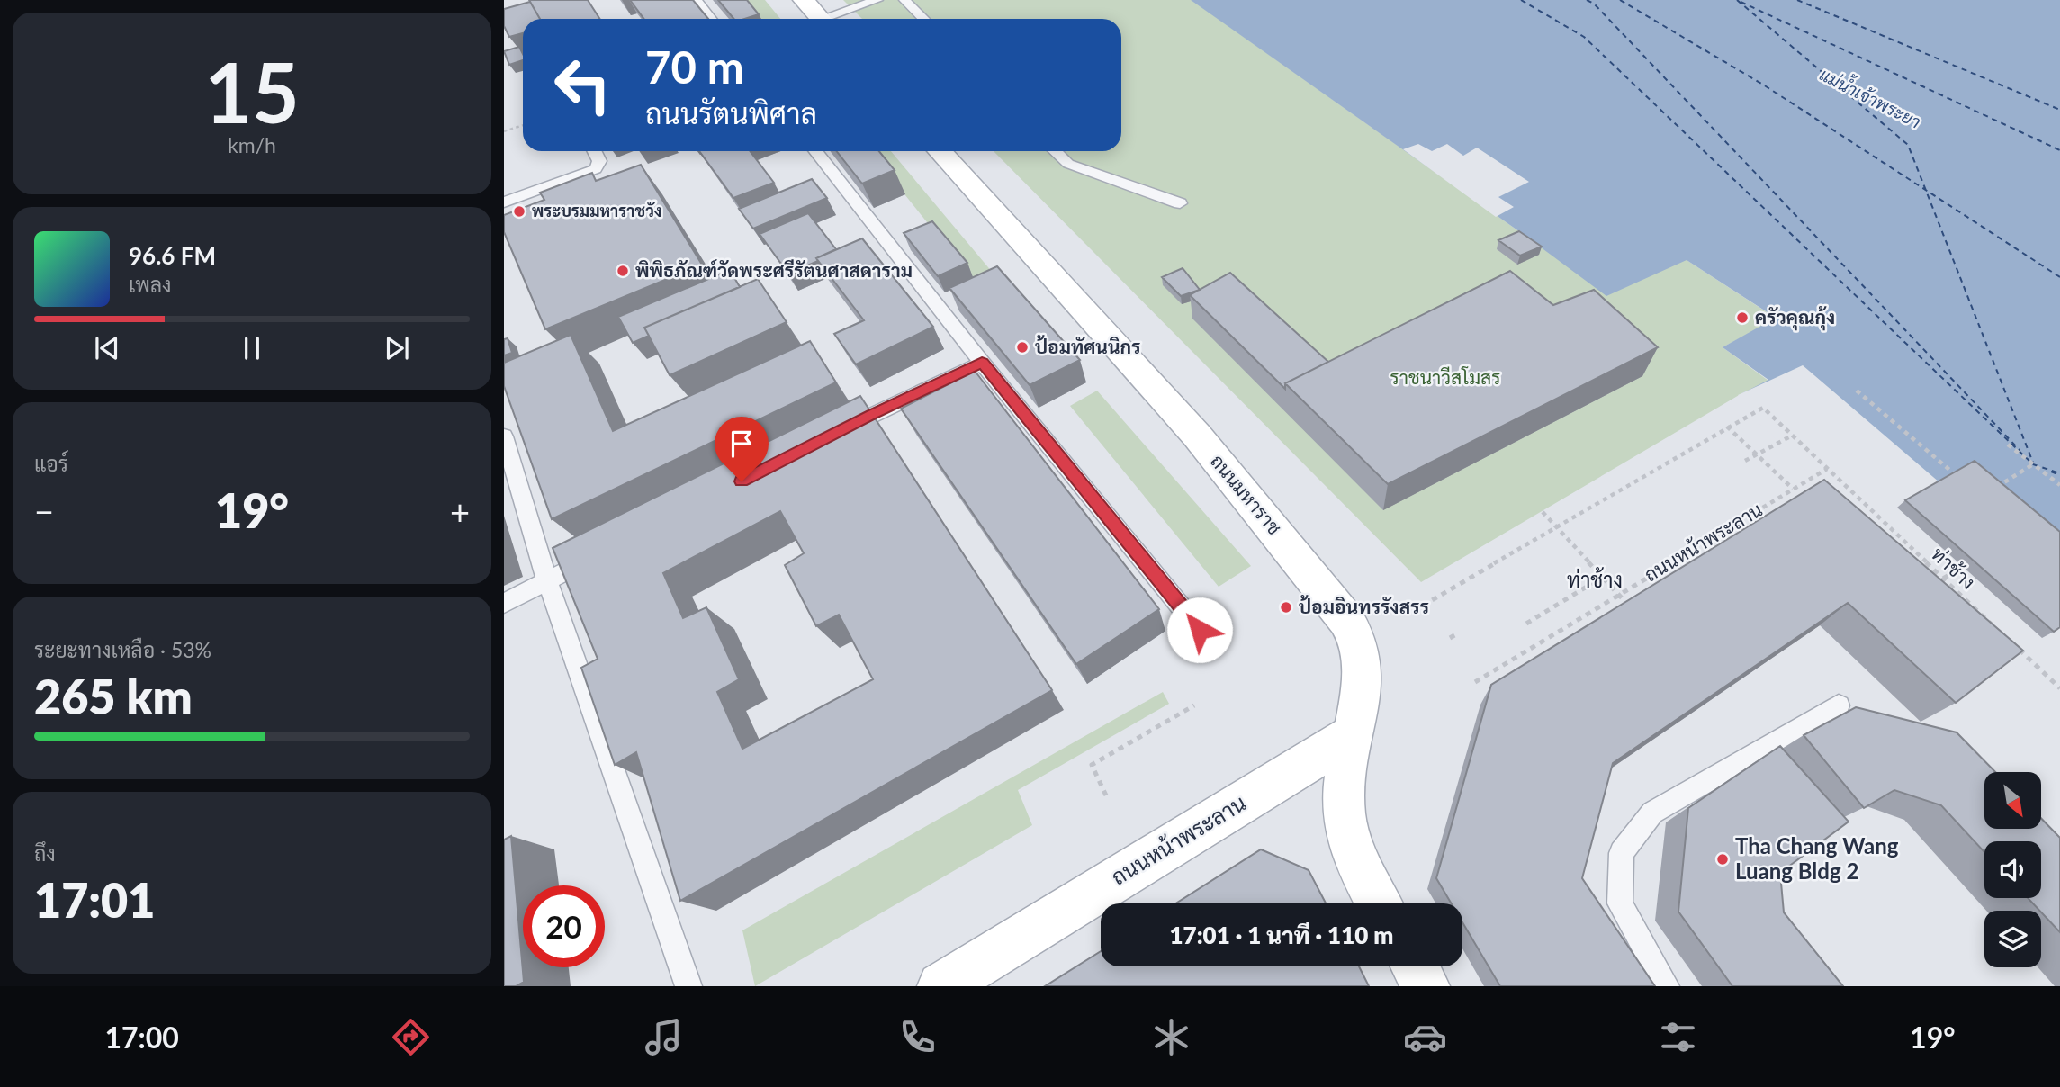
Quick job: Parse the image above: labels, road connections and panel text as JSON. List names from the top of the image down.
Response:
{
  "streets": {
    "street": ["ถนนมหาราช", "ถนนหน้าพระลาน"],
    "path": ["ท่าช้าง"]
  },
  "crossings": [
    ["ถนนมหาราช", "ถนนหน้าพระลาน"],
    ["ถนนหน้าพระลาน", "ท่าช้าง"]
  ],
  "districts": ["ท่าช้าง"],
  "water": ["แม่น้ำเจ้าพระยา"],
  "parks": ["ราชนาวีสโมสร"],
  "places": [
    "พระบรมมหาราชวัง",
    "พิพิธภัณฑ์วัดพระศรีรัตนศาสดาราม",
    "ครัวคุณกุ้ง",
    "ป้อมทัศนนิกร",
    "ป้อมอินทรรังสรร",
    "Tha Chang Wang Luang Bldg 2"
  ],
  "north": "bottom right",
  "page": {
    "tile": [
      ["15", "km/h"],
      "แอร์",
      ["ระยะทางเหลือ · 53%", "265 km"],
      ["ถึง", "17:01"]
    ],
    "turn": ["70 m", "ถนนรัตนพิศาล"],
    "song": ["96.6 FM", "เพลง"],
    "heat": ["−", "19°", "+"],
    "limit": "20",
    "trip": "17:01 · 1 นาที · 110 m",
    "tabs": ["17:00", "19°"]
  }
}
